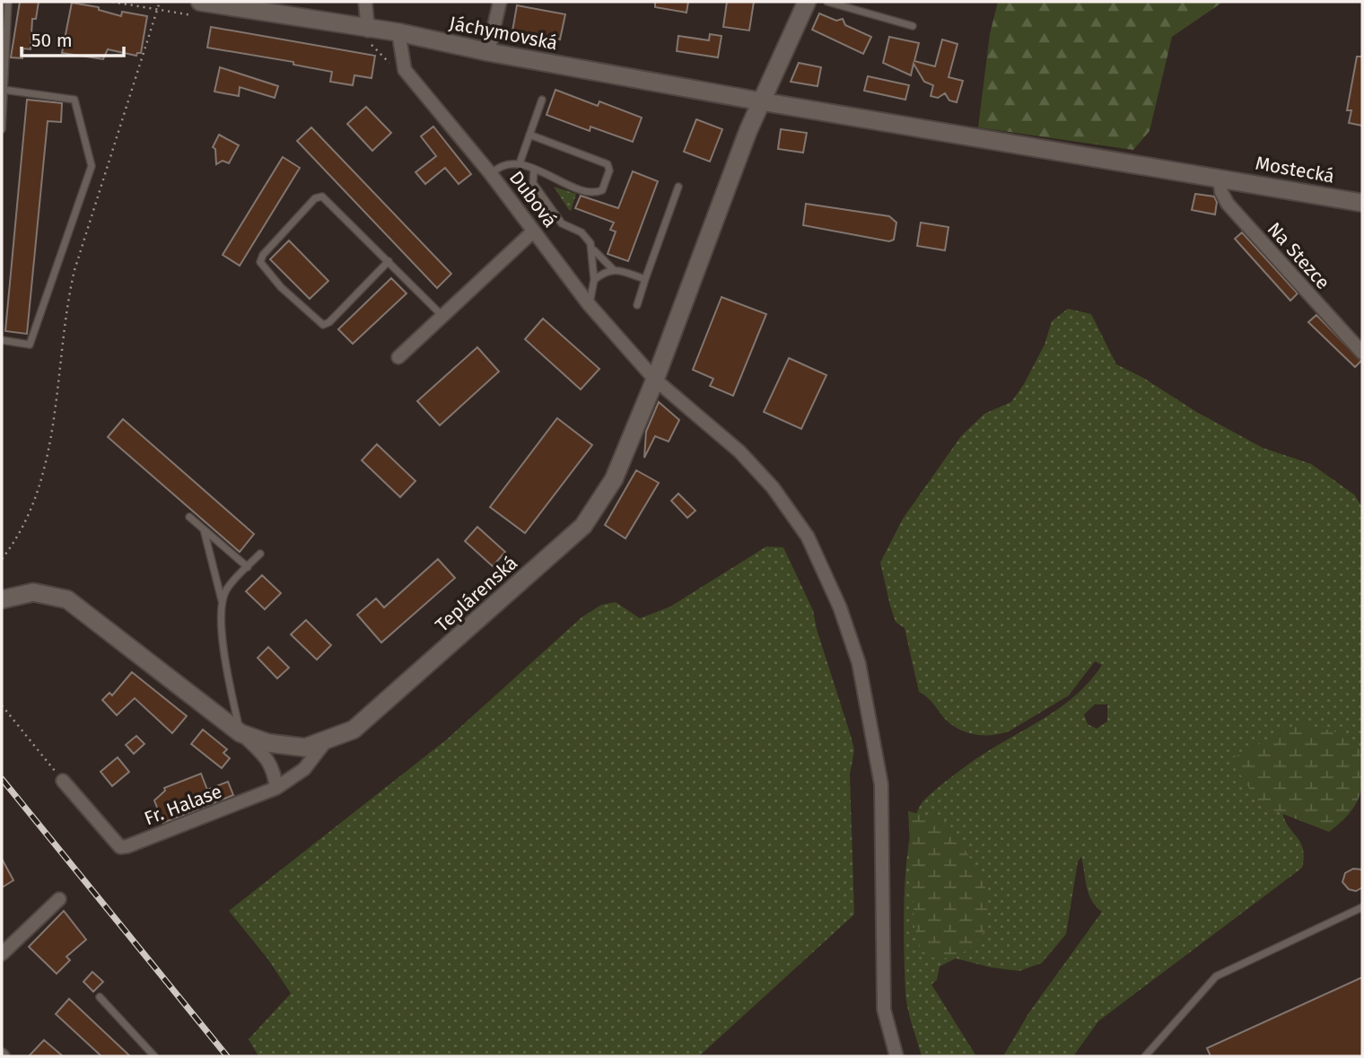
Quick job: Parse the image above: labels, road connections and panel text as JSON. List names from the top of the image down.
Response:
{
  "streets": {
    "street": [
      "Jáchymovská",
      "Mostecká",
      "Dubová",
      "Na Stezce",
      "Teplárenská",
      "Fr. Halase"
    ]
  },
  "crossings": [
    ["Jáchymovská", "Mostecká"],
    ["Jáchymovská", "Dubová"],
    ["Jáchymovská", "Na Stezce"],
    ["Jáchymovská", "Teplárenská"],
    ["Mostecká", "Na Stezce"],
    ["Dubová", "Teplárenská"]
  ],
  "scale_bar": "50 m"
}
